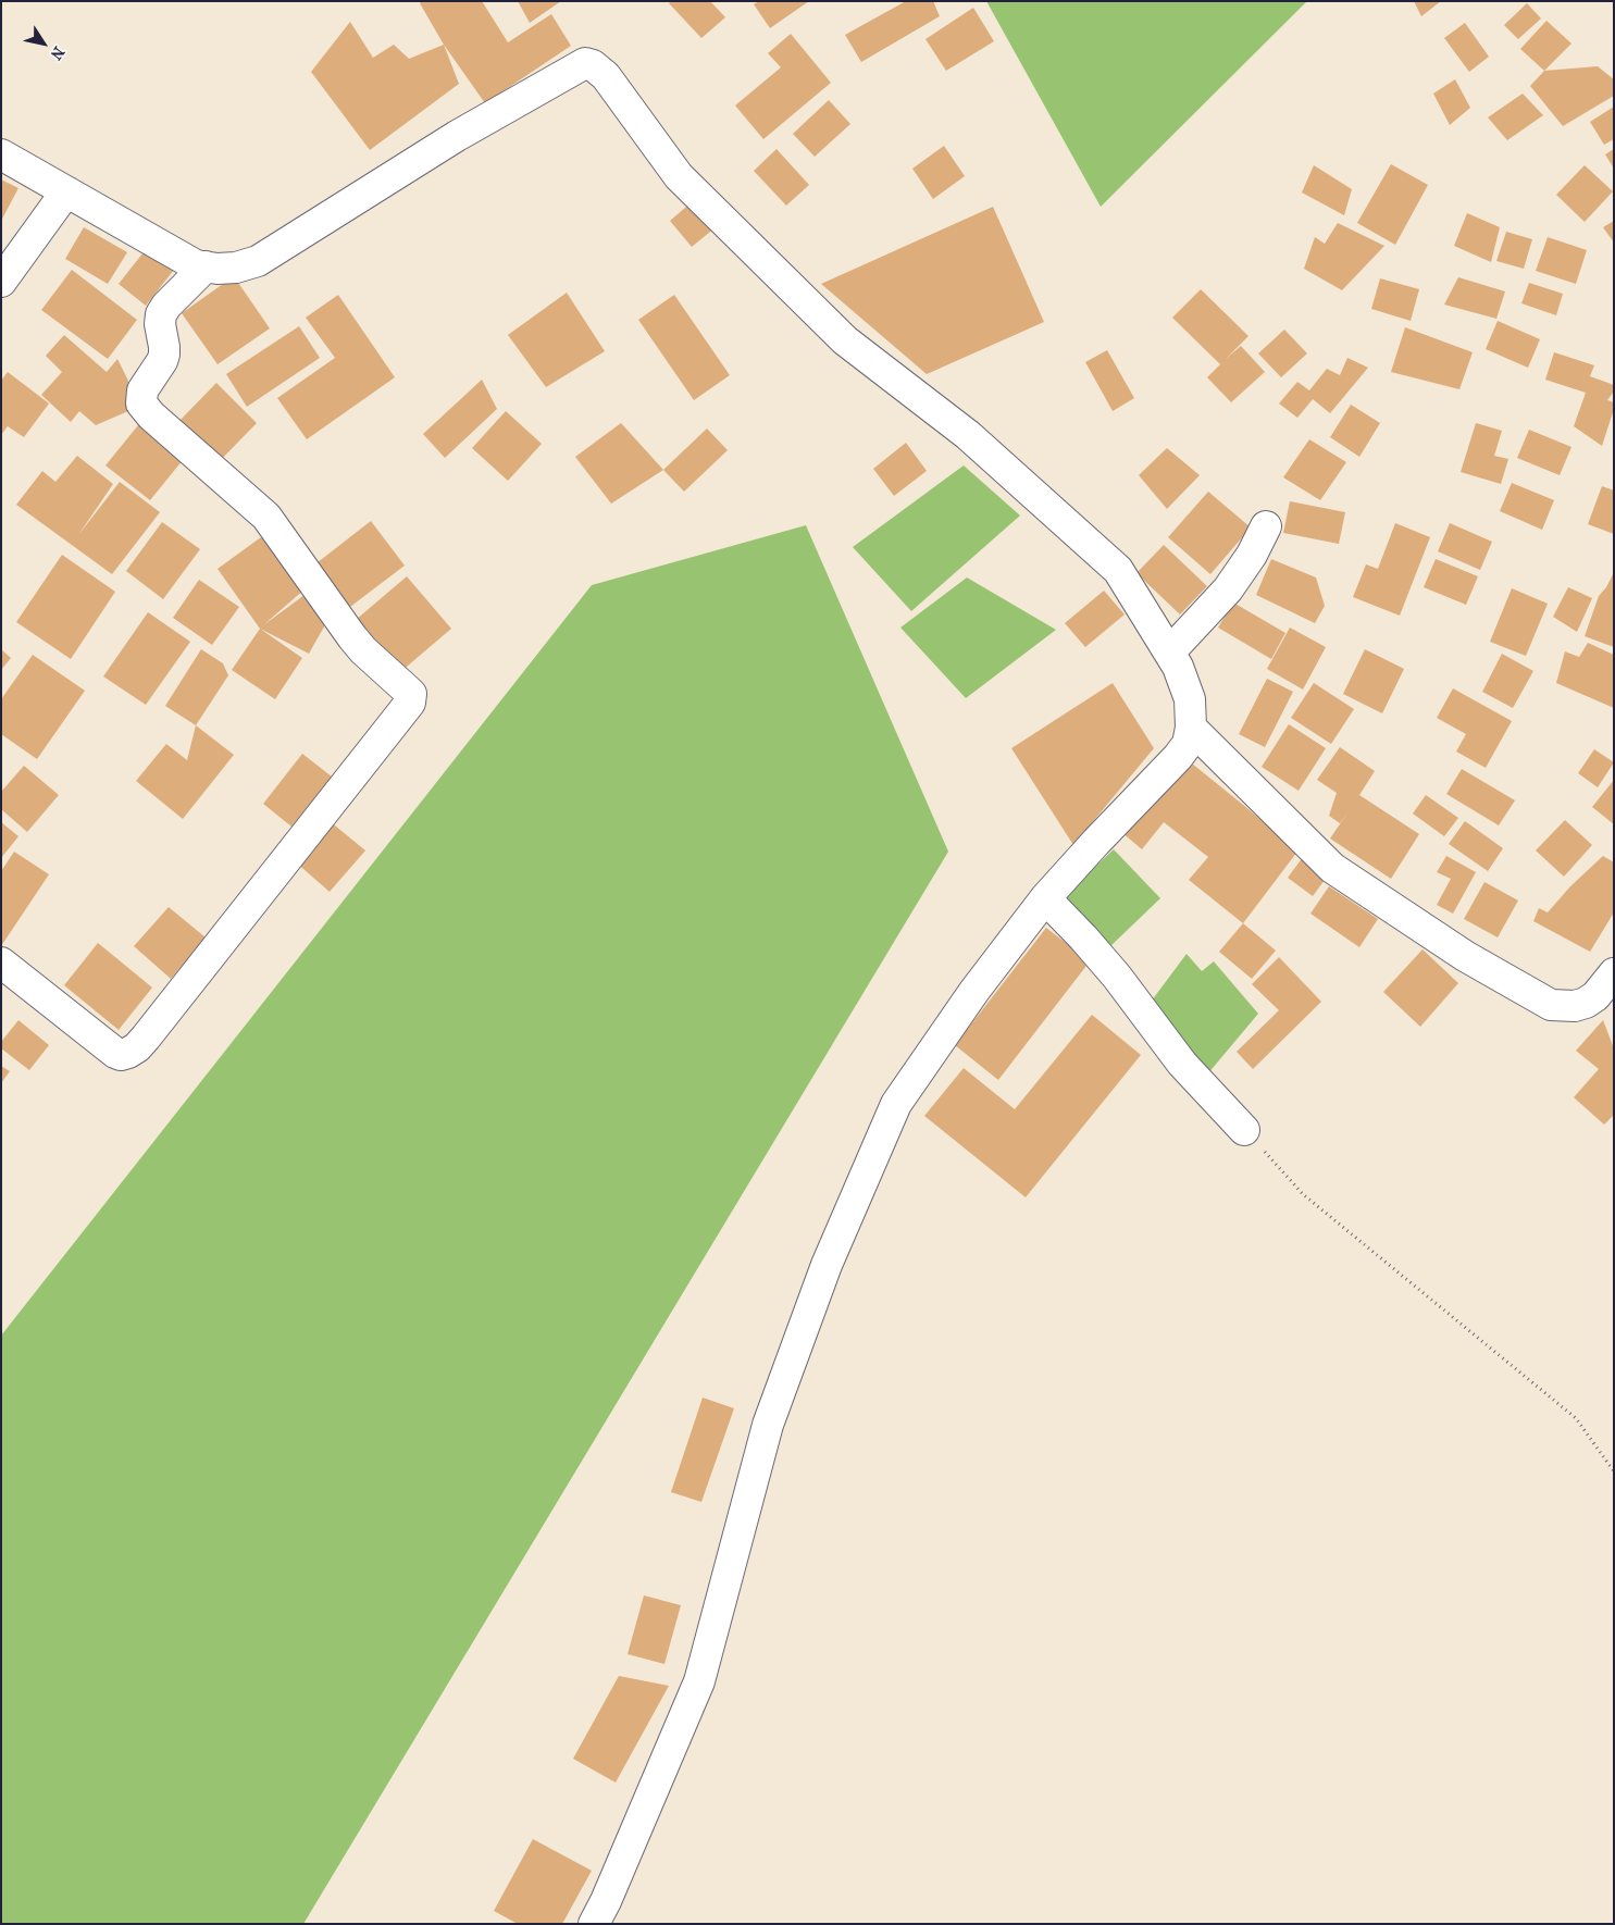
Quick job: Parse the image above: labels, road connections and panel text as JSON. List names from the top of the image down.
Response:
{
  "north": "bottom right"
}
